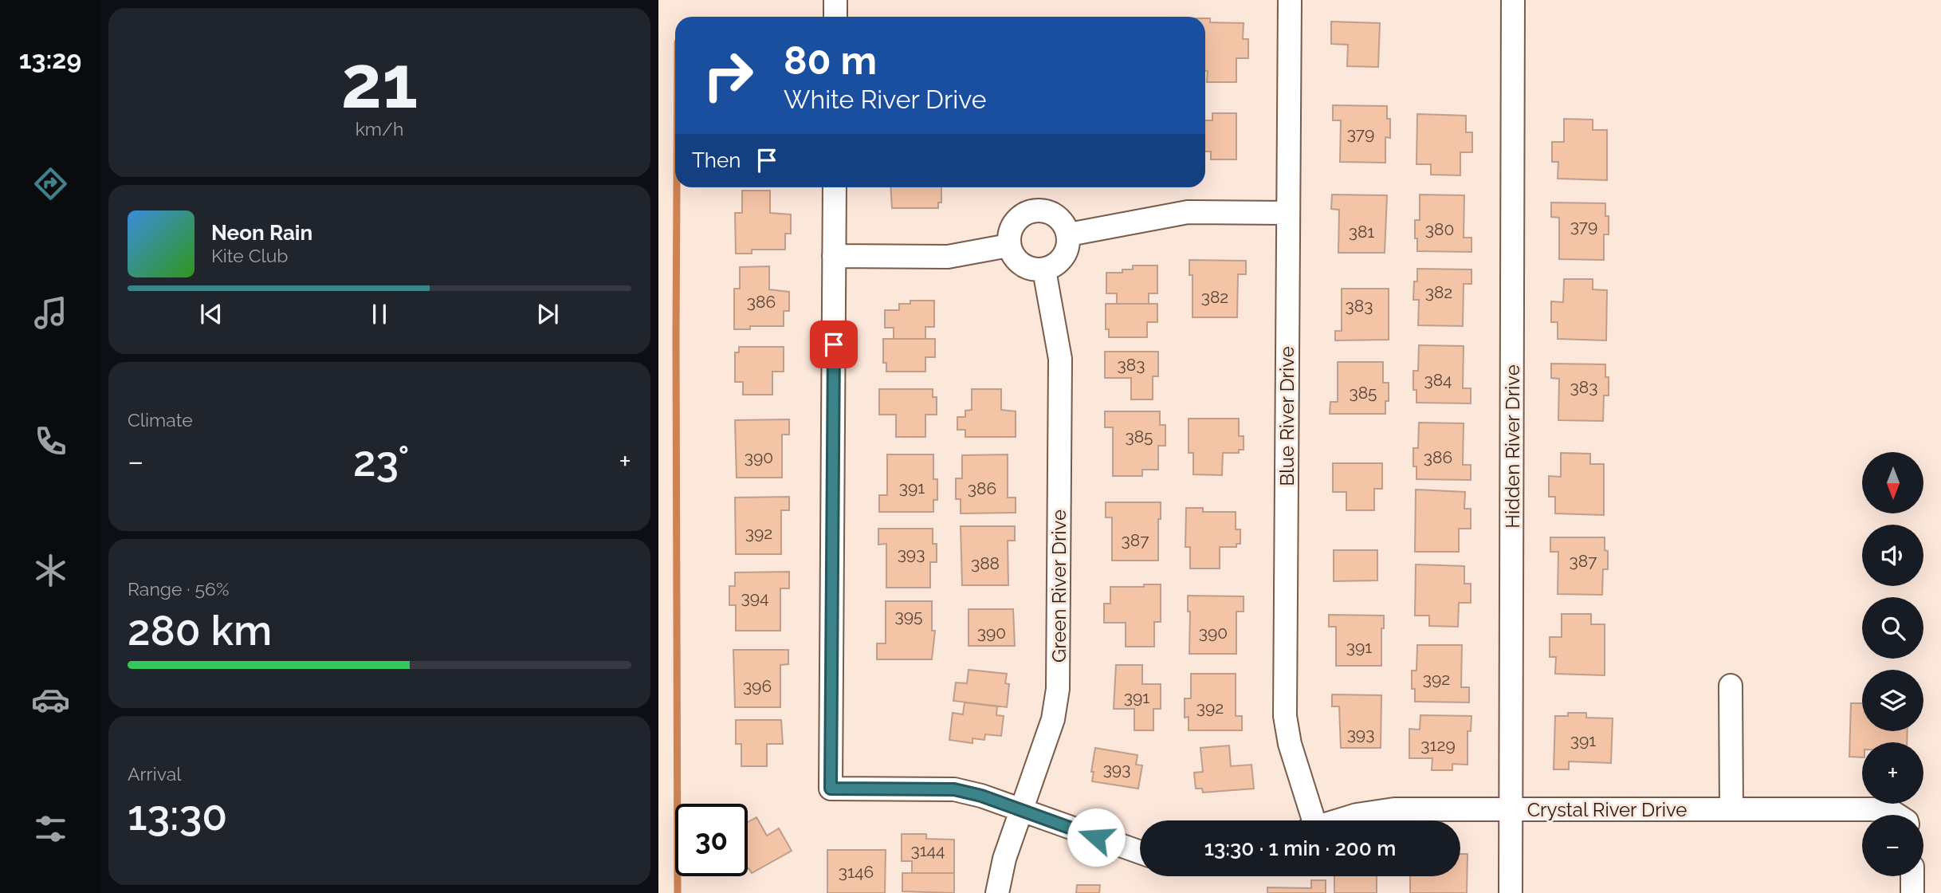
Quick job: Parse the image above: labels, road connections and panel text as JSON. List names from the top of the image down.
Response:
{
  "streets": {
    "street": [
      "Blue River Drive",
      "Hidden River Drive",
      "Green River Drive",
      "Crystal River Drive"
    ]
  },
  "crossings": [
    ["Hidden River Drive", "Crystal River Drive"]
  ],
  "house_numbers": [
    "379",
    "379",
    "380",
    "381",
    "382",
    "382",
    "386",
    "383",
    "383",
    "384",
    "383",
    "385",
    "385",
    "390",
    "386",
    "391",
    "386",
    "392",
    "387",
    "393",
    "387",
    "388",
    "394",
    "395",
    "390",
    "390",
    "391",
    "392",
    "396",
    "391",
    "392",
    "393",
    "391",
    "3129",
    "393",
    "3144",
    "3146"
  ],
  "north": "bottom",
  "page": {
    "tabs": "13:29",
    "tile": [
      ["21", "km/h"],
      "Climate",
      ["Range · 56%", "280 km"],
      ["Arrival", "13:30"]
    ],
    "turn": ["80 m", "White River Drive"],
    "then": "Then",
    "song": ["Neon Rain", "Kite Club"],
    "heat": ["−", "23°", "+"],
    "map_buttons": ["+", "−"],
    "limit": "30",
    "trip": "13:30 · 1 min · 200 m"
  }
}
